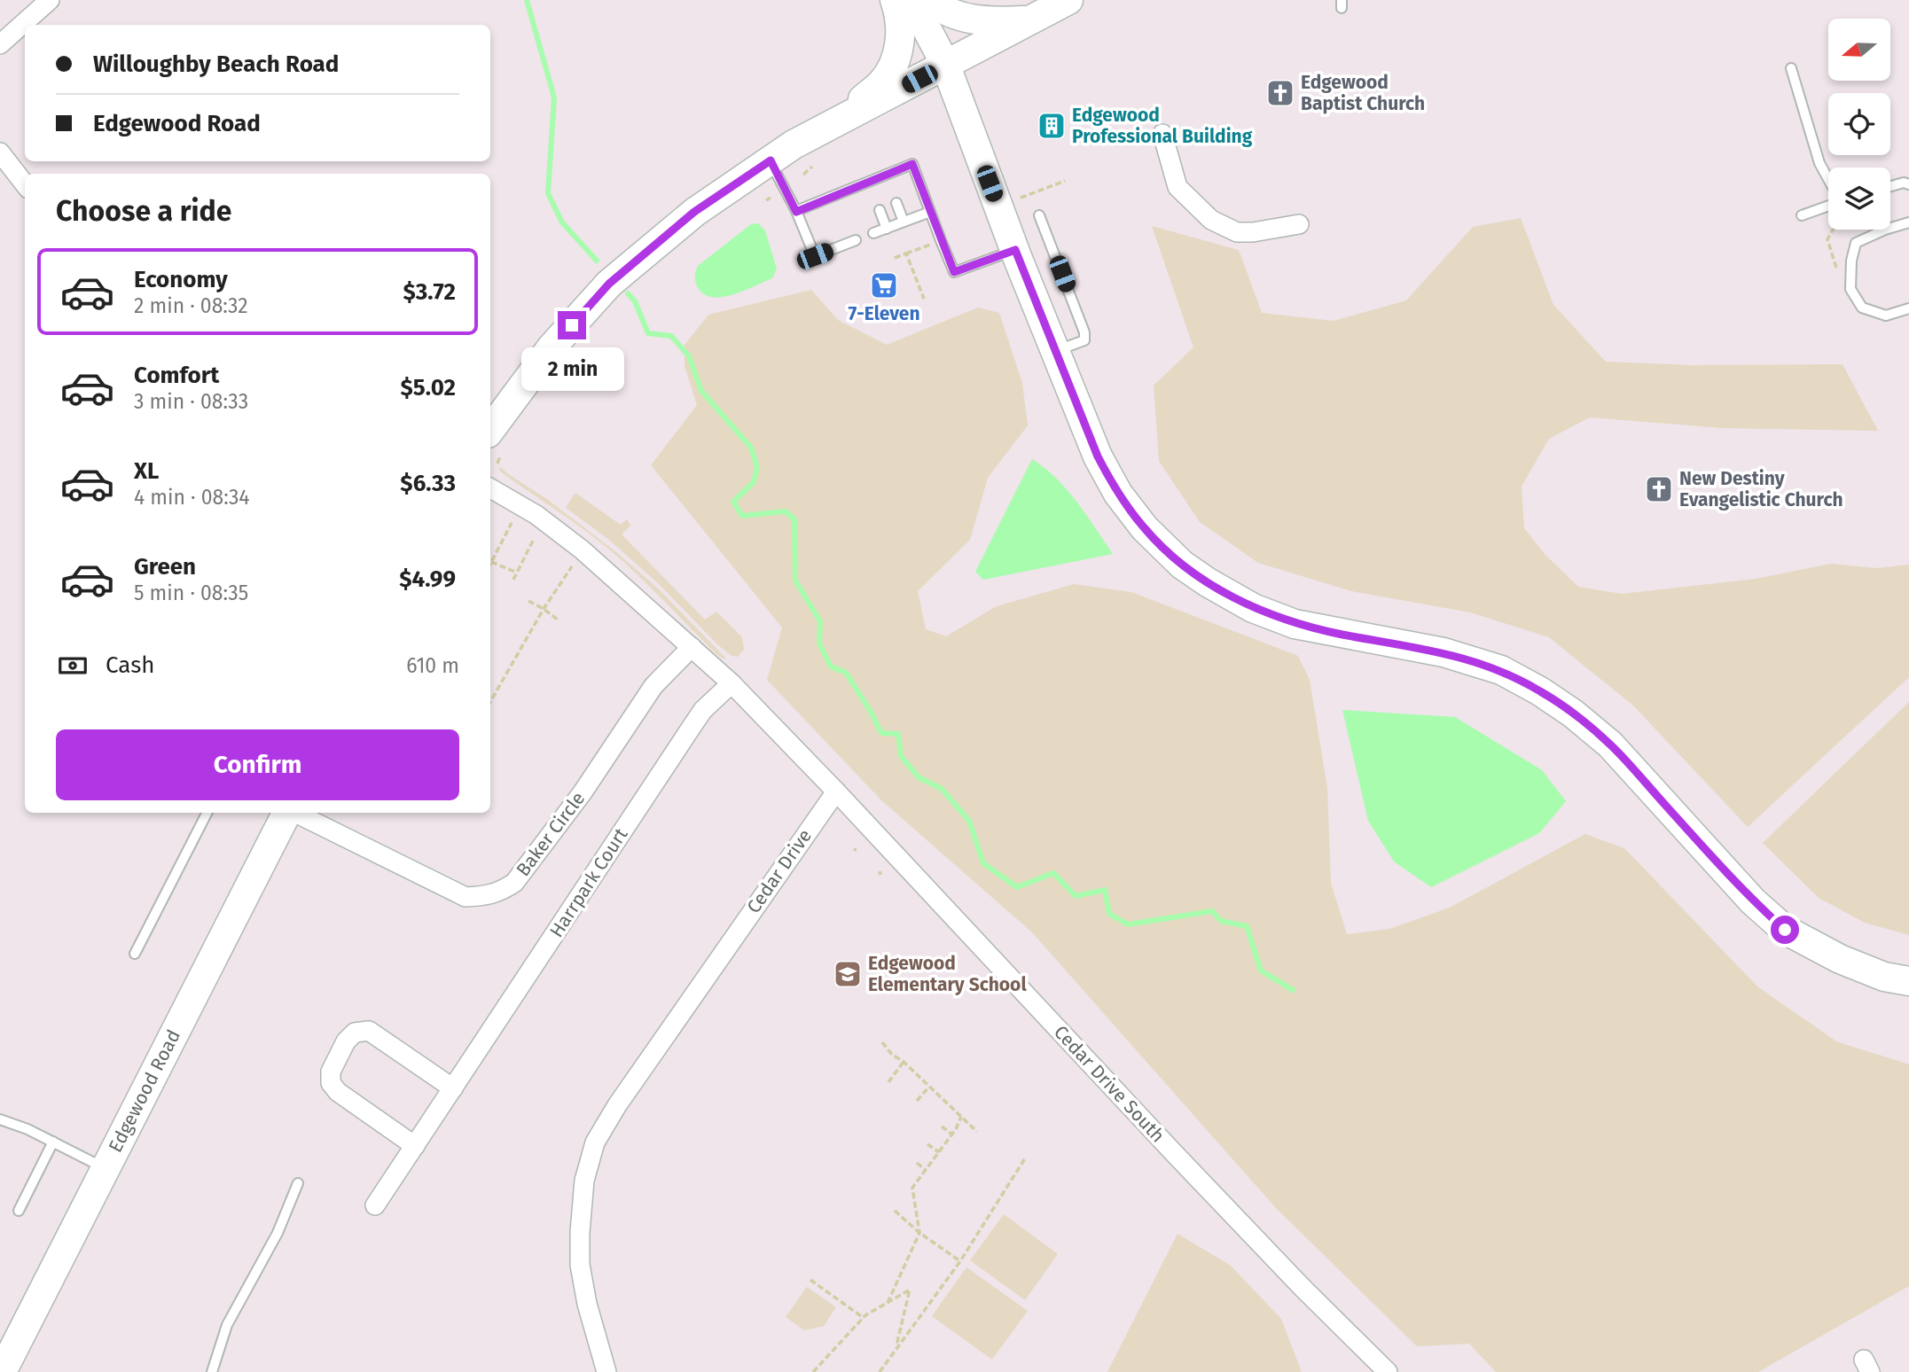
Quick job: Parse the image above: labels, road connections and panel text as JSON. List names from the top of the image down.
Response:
{
  "streets": {
    "main road": ["Edgewood Road"],
    "street": [
      "Baker Circle",
      "Cedar Drive",
      "Harrpark Court",
      "Cedar Drive South"
    ]
  },
  "crossings": [
    ["Cedar Drive", "Cedar Drive South"]
  ],
  "places": {
    "church": ["Edgewood Baptist Church", "New Destiny Evangelistic Church"],
    "building": ["Edgewood Professional Building"],
    "supermarket": ["7-Eleven"],
    "school or university": ["Edgewood Elementary School"]
  },
  "north": "left",
  "page": {
    "banner": ["Willoughby Beach Road", "Edgewood Road"],
    "heading": "Choose a ride",
    "list": [
      {
        "name": "Economy",
        "note": "2 min · 08:32",
        "value": "$3.72"
      },
      {
        "name": "Comfort",
        "note": "3 min · 08:33",
        "value": "$5.02"
      },
      {
        "name": "XL",
        "note": "4 min · 08:34",
        "value": "$6.33"
      },
      {
        "name": "Green",
        "note": "5 min · 08:35",
        "value": "$4.99"
      }
    ],
    "bubble": "2 min",
    "pay": ["Cash", "610 m"],
    "buttons": "Confirm"
  }
}
